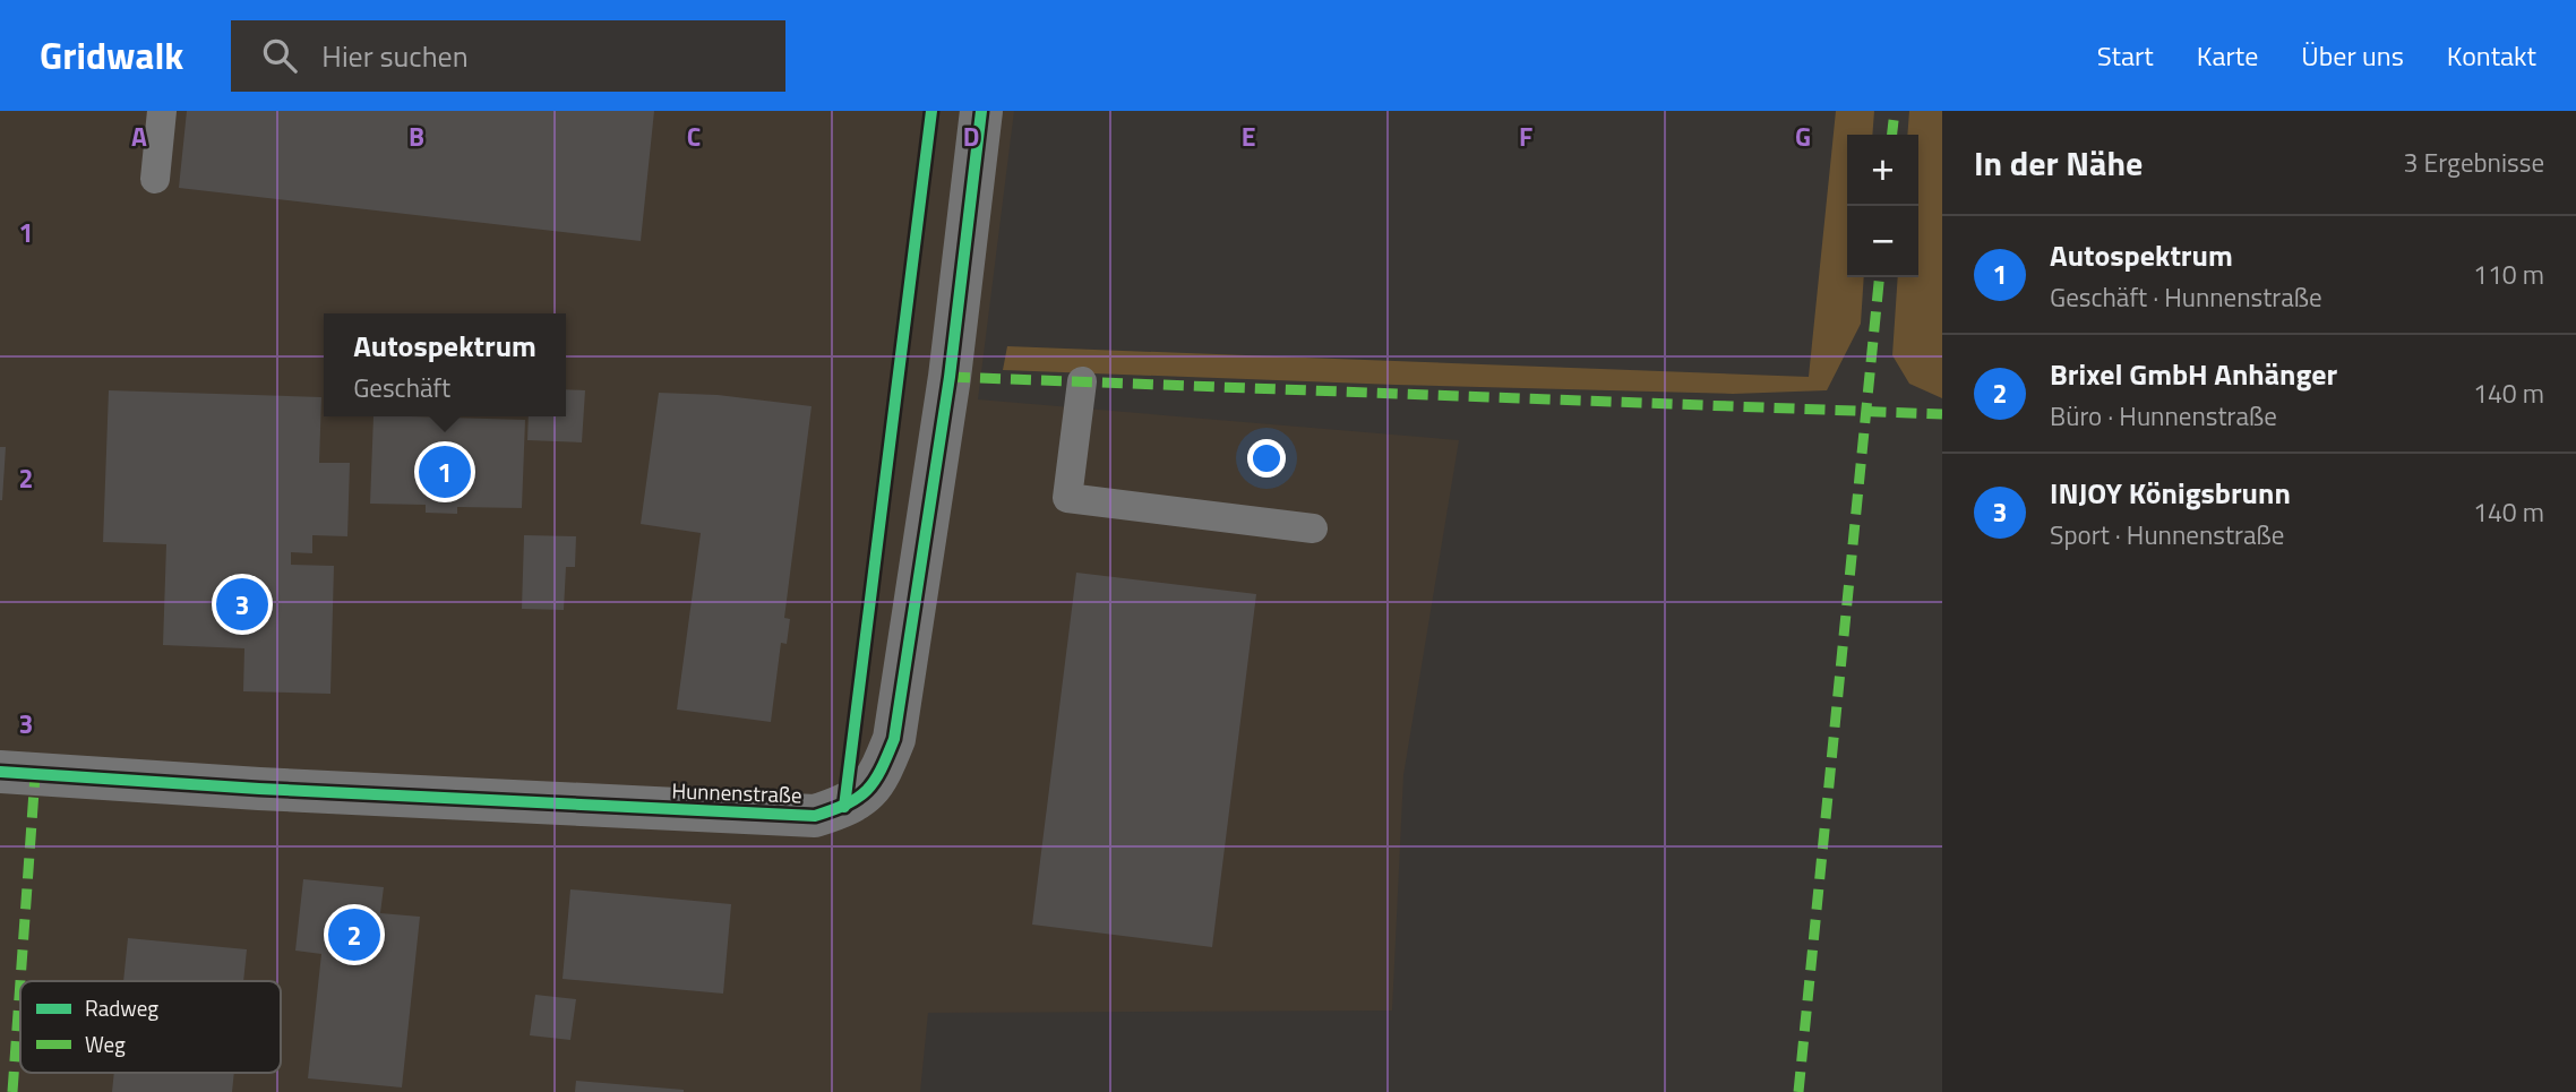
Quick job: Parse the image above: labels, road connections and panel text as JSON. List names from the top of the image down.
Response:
{
  "streets": {
    "street": ["Hunnenstraße"]
  },
  "legend": ["Radweg", "Weg"],
  "page": {
    "header": "Gridwalk",
    "search": "Hier suchen",
    "nav": [
      "Start",
      "Karte",
      "Über uns",
      "Kontakt"
    ],
    "heading": ["In der Nähe", "3 Ergebnisse"],
    "map_buttons": ["+", "−"],
    "list": [
      {
        "mark": "1",
        "name": "Autospektrum",
        "note": "Geschäft · Hunnenstraße",
        "value": "110 m"
      },
      {
        "mark": "2",
        "name": "Brixel GmbH Anhänger",
        "note": "Büro · Hunnenstraße",
        "value": "140 m"
      },
      {
        "mark": "3",
        "name": "INJOY Königsbrunn",
        "note": "Sport · Hunnenstraße",
        "value": "140 m"
      }
    ],
    "popup": ["Autospektrum", "Geschäft"],
    "pins": ["1", "3", "2"]
  },
  "grid": {
    "columns": [
      "A",
      "B",
      "C",
      "D",
      "E",
      "F",
      "G"
    ],
    "rows": ["1", "2", "3"]
  }
}
